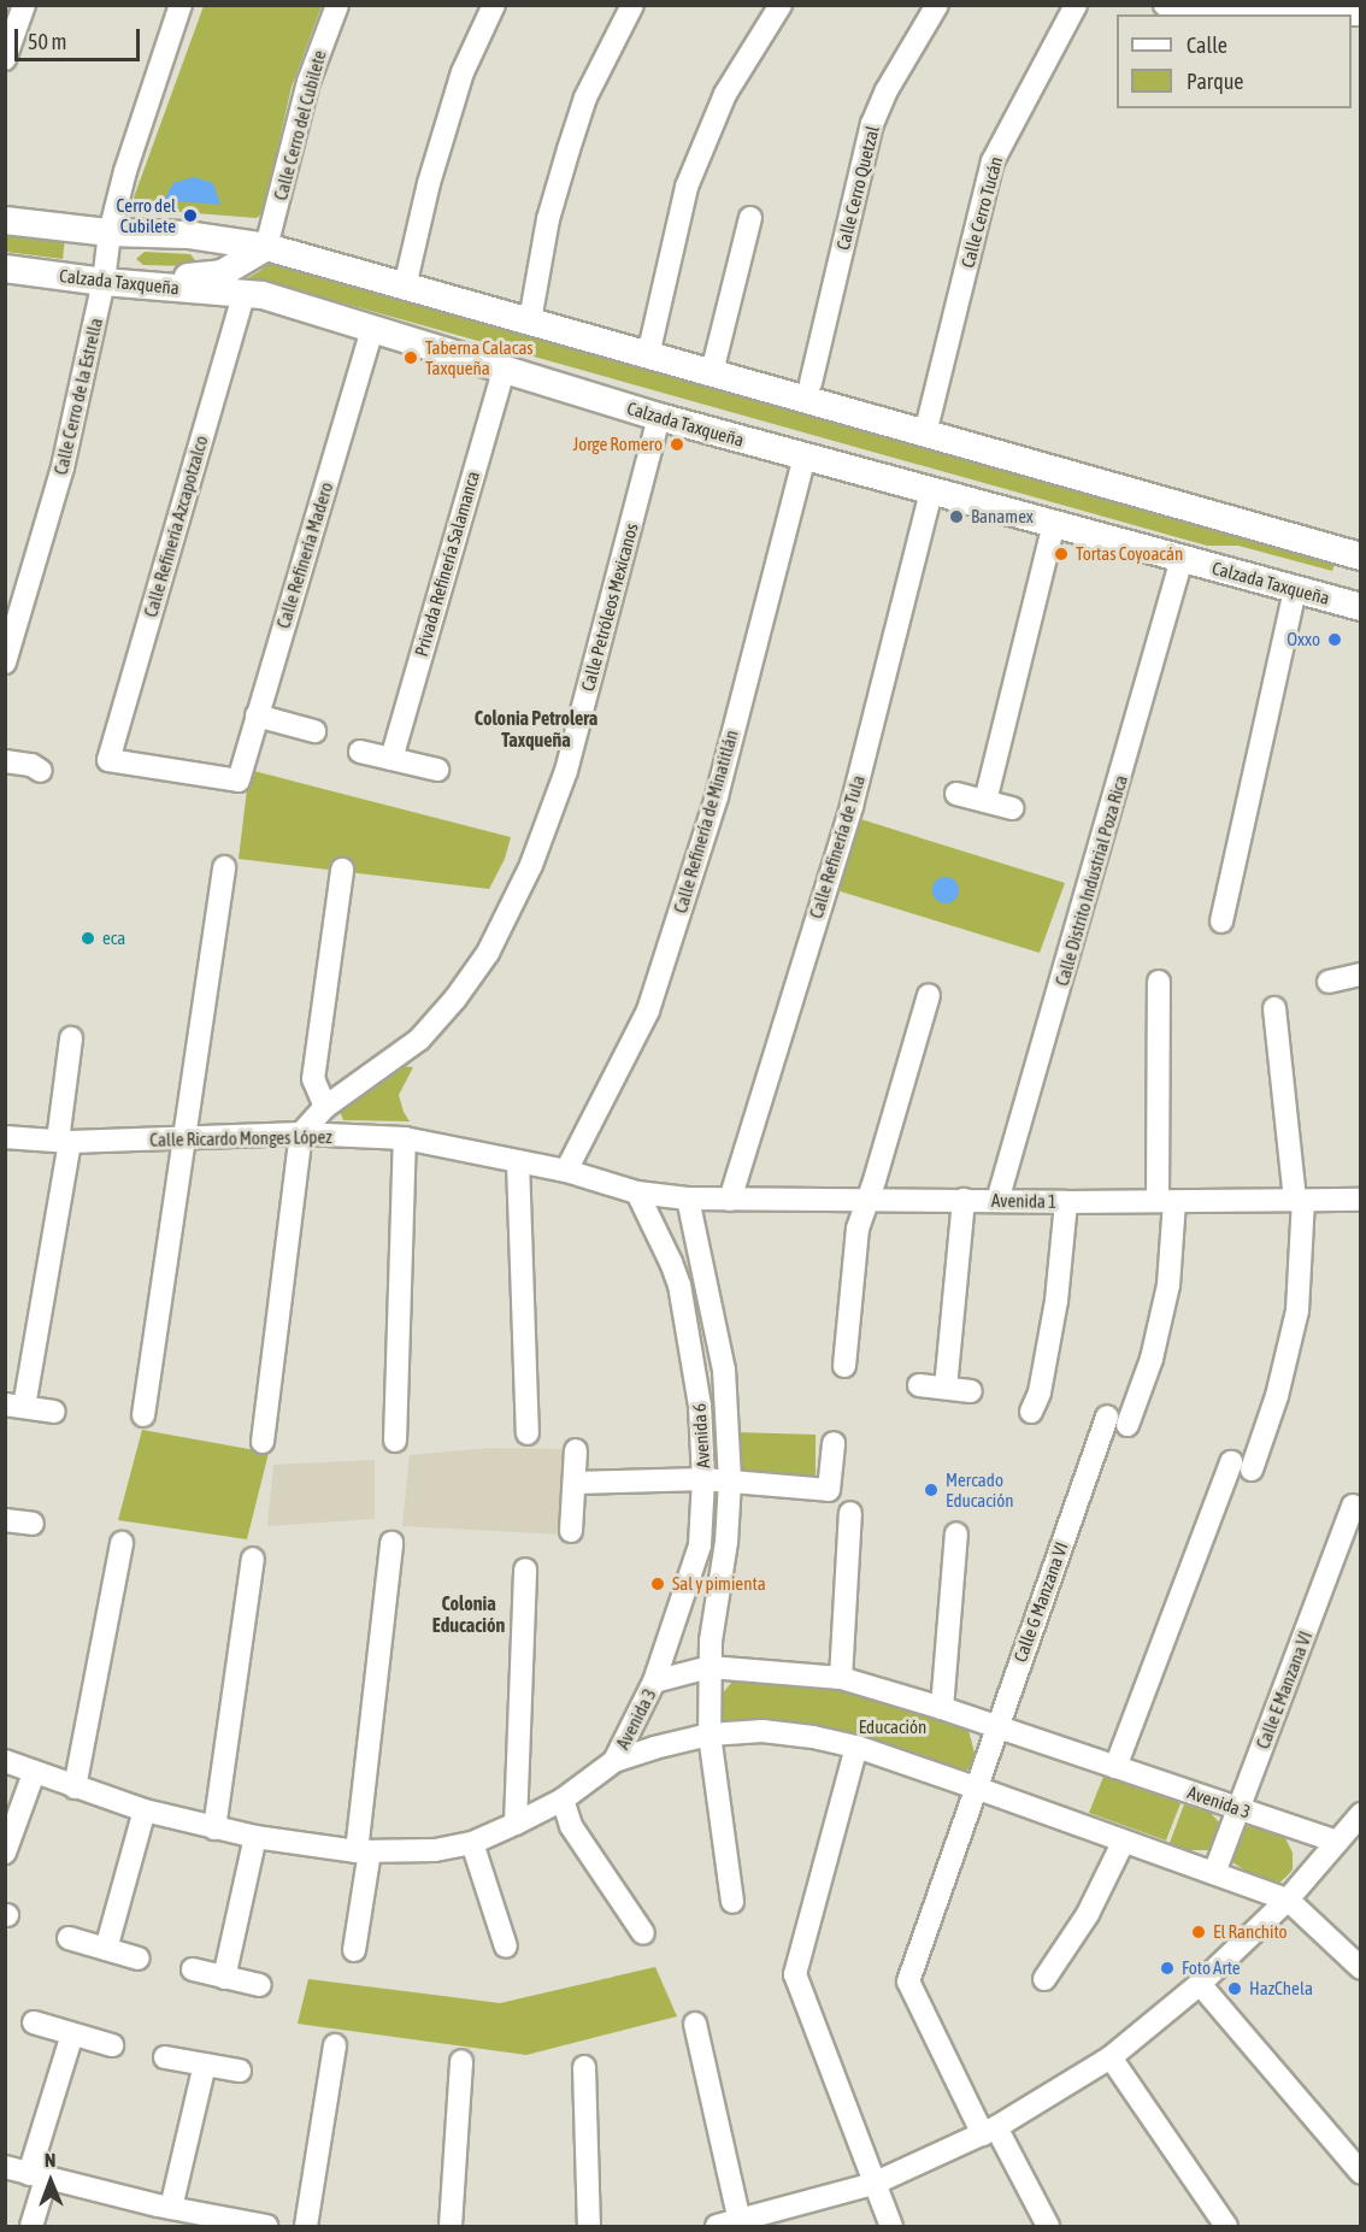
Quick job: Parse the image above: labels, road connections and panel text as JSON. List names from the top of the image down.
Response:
{
  "streets": {
    "main road": ["Calzada Taxqueña"],
    "street": [
      "Calle Cerro del Cubilete",
      "Calle Cerro Quetzal",
      "Calle Cerro Tucán",
      "Calle Cerro de la Estrella",
      "Calle Refinería Azcapotzalco",
      "Calle Refinería Madero",
      "Privada Refinería Salamanca",
      "Calle Petróleos Mexicanos",
      "Calle Refinería de Minatitlán",
      "Calle Refinería de Tula",
      "Calle Distrito Industrial Poza Rica",
      "Calle Ricardo Monges López",
      "Avenida 1",
      "Avenida 6",
      "Calle G Manzana VI",
      "Calle E Manzana VI",
      "Avenida 3"
    ]
  },
  "crossings": [
    ["Calzada Taxqueña", "Calle Cerro de la Estrella"],
    ["Calzada Taxqueña", "Calle Refinería Azcapotzalco"],
    ["Calzada Taxqueña", "Calle Refinería Madero"],
    ["Calzada Taxqueña", "Privada Refinería Salamanca"],
    ["Calzada Taxqueña", "Calle Petróleos Mexicanos"],
    ["Calzada Taxqueña", "Calle Refinería de Minatitlán"],
    ["Calzada Taxqueña", "Calle Refinería de Tula"],
    ["Calzada Taxqueña", "Calle Distrito Industrial Poza Rica"],
    ["Calle Refinería Azcapotzalco", "Calle Refinería Madero"],
    ["Calle Petróleos Mexicanos", "Calle Ricardo Monges López"],
    ["Calle Refinería de Minatitlán", "Calle Ricardo Monges López"],
    ["Calle Refinería de Tula", "Avenida 1"],
    ["Calle Distrito Industrial Poza Rica", "Avenida 1"],
    ["Calle Ricardo Monges López", "Avenida 1"],
    ["Calle Ricardo Monges López", "Avenida 6"],
    ["Avenida 1", "Avenida 6"],
    ["Avenida 1", "Calle G Manzana VI"],
    ["Avenida 6", "Avenida 3"],
    ["Calle G Manzana VI", "Avenida 3"],
    ["Calle E Manzana VI", "Avenida 3"]
  ],
  "districts": ["Colonia Petrolera Taxqueña", "Colonia Educación"],
  "parks": ["Educación"],
  "places": [
    "Cerro del Cubilete",
    "Taberna Calacas Taxqueña",
    "Jorge Romero",
    "Banamex",
    "Tortas Coyoacán",
    "Oxxo",
    "eca",
    "Mercado Educación",
    "Sal y pimienta",
    "El Ranchito",
    "Foto Arte",
    "HazChela"
  ],
  "legend": ["Calle", "Parque"],
  "scale_bar": "50 m",
  "north": "top"
}
